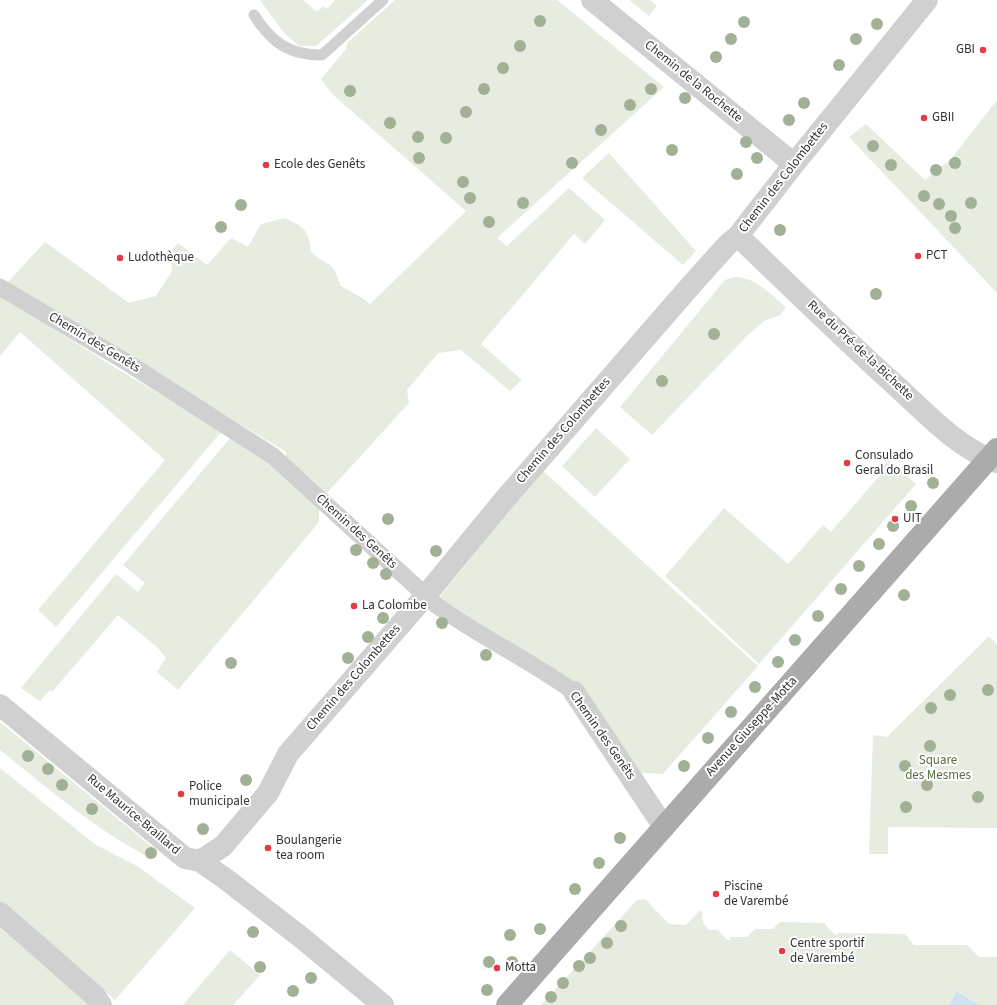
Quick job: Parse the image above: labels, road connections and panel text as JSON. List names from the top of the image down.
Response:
{
  "streets": {
    "main road": ["Avenue Giuseppe-Motta"],
    "street": [
      "Chemin de la Rochette",
      "Chemin des Colombettes",
      "Chemin des Genêts",
      "Rue du Pré-de-la-Bichette",
      "Rue Maurice-Braillard"
    ]
  },
  "crossings": [
    ["Chemin de la Rochette", "Chemin des Colombettes"],
    ["Chemin des Colombettes", "Chemin des Genêts"],
    ["Chemin des Colombettes", "Rue du Pré-de-la-Bichette"],
    ["Chemin des Colombettes", "Rue Maurice-Braillard"],
    ["Chemin des Genêts", "Avenue Giuseppe-Motta"],
    ["Rue du Pré-de-la-Bichette", "Avenue Giuseppe-Motta"]
  ],
  "parks": ["Square des Mesmes"],
  "places": [
    "GBI",
    "GBII",
    "Ecole des Genêts",
    "PCT",
    "Ludothèque",
    "Consulado Geral do Brasil",
    "UIT",
    "La Colombe",
    "Police municipale",
    "Boulangerie tea room",
    "Piscine de Varembé",
    "Centre sportif de Varembé",
    "Motta"
  ]
}
